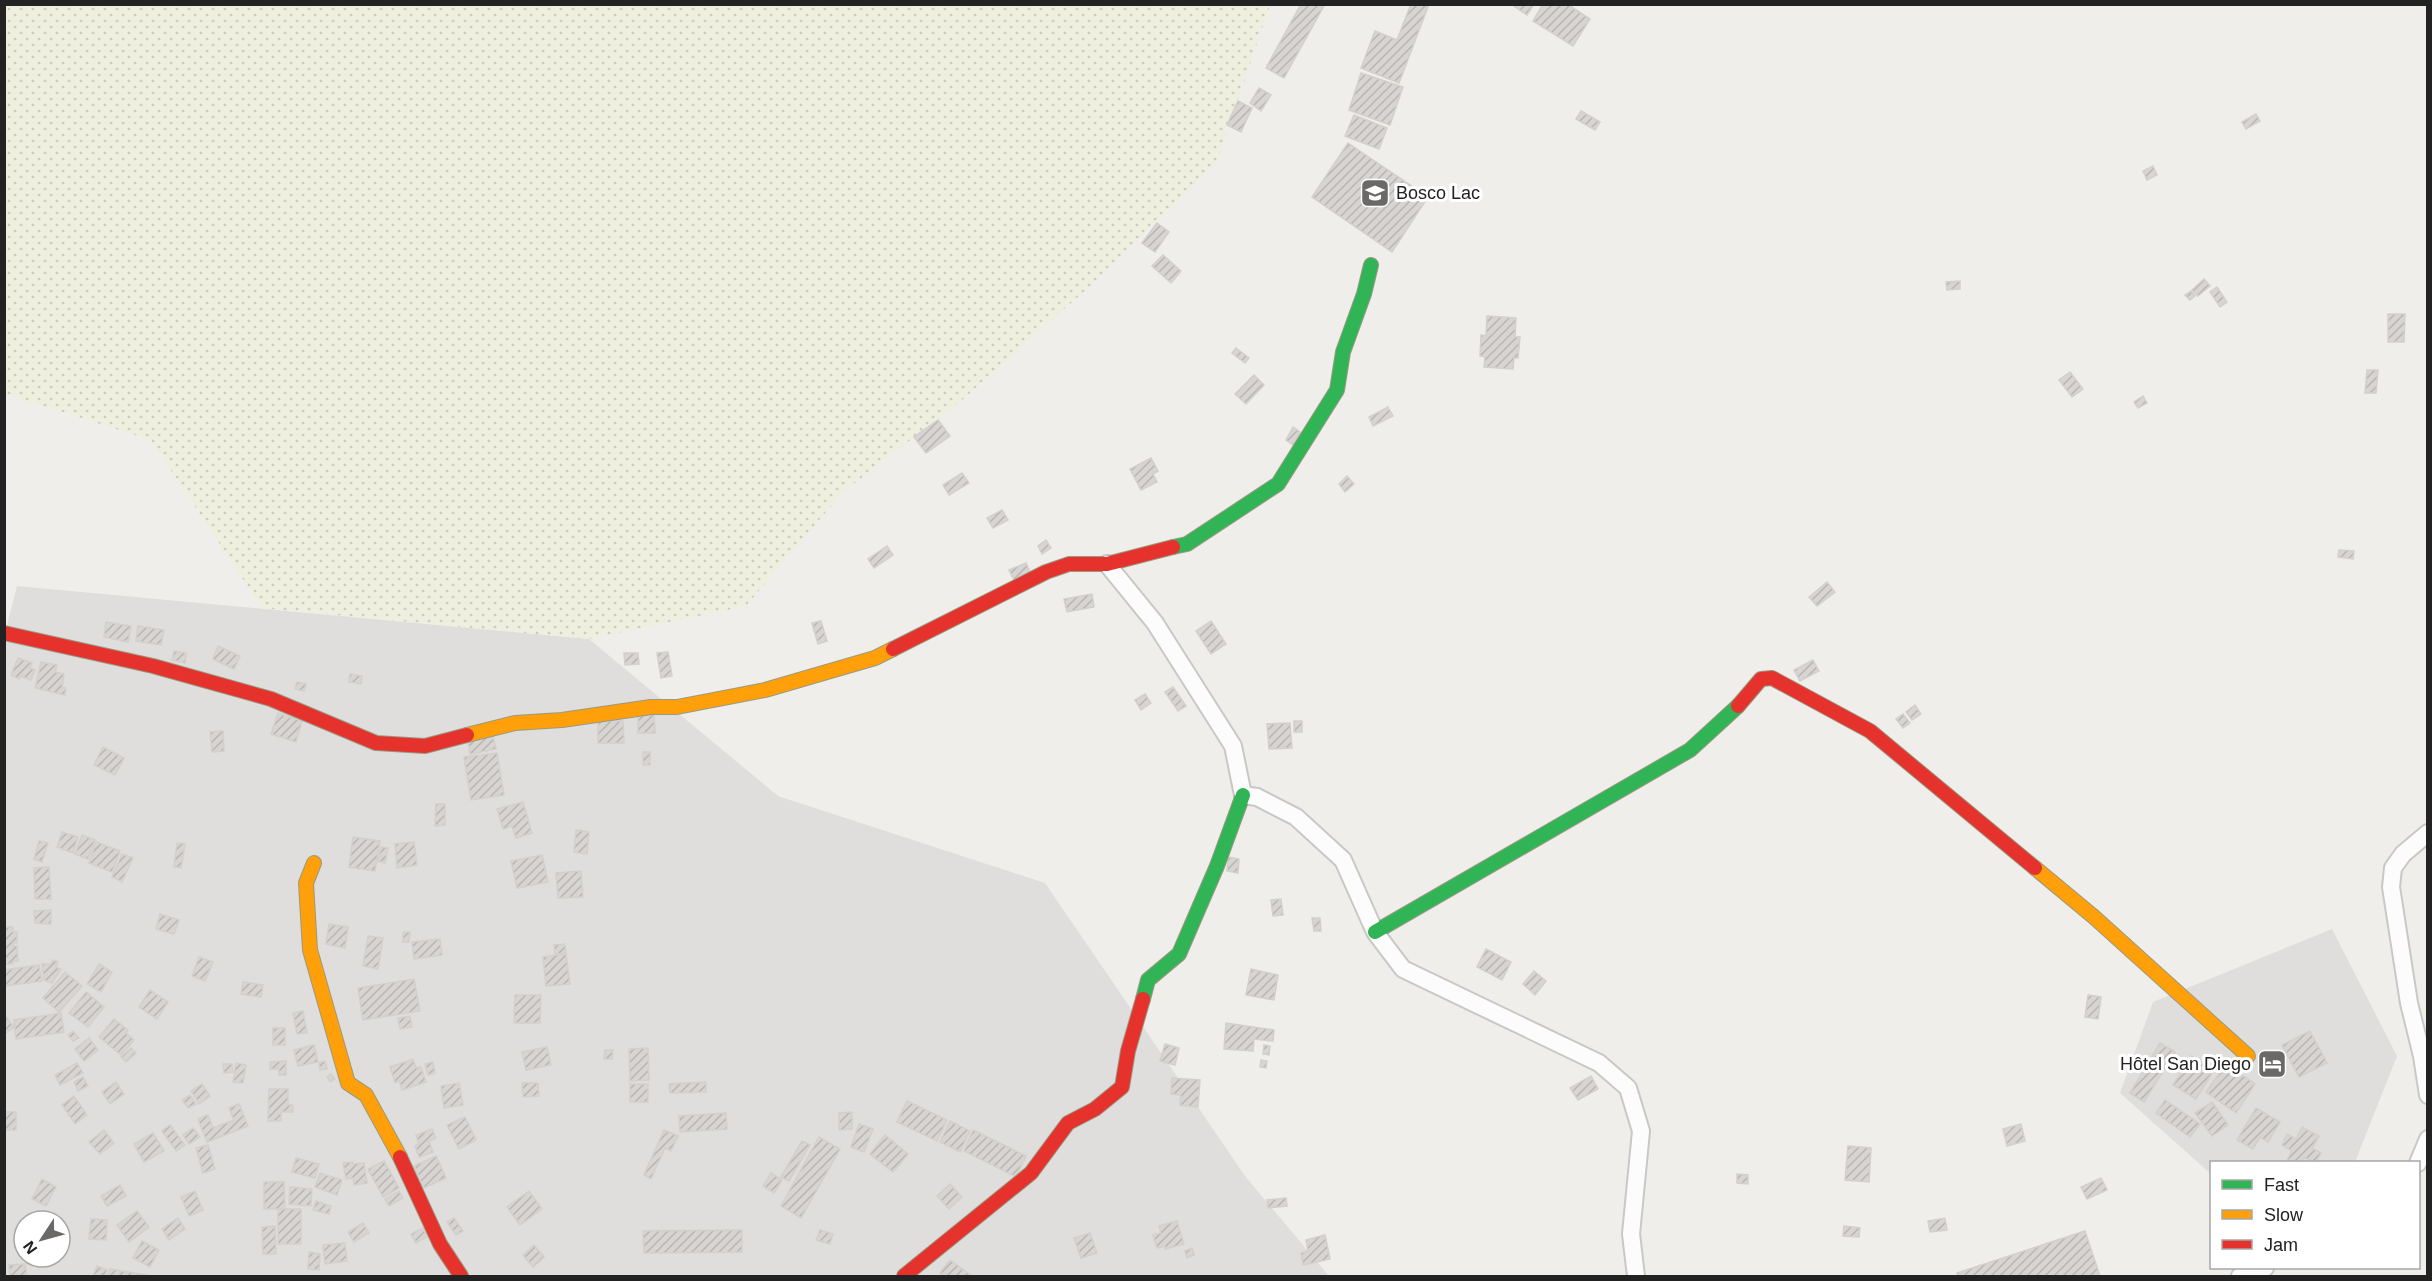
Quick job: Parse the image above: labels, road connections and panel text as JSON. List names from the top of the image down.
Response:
{
  "places": {
    "school or university": ["Bosco Lac"],
    "hotel": ["Hôtel San Diego"]
  },
  "legend": ["Fast", "Slow", "Jam"],
  "north": "bottom left"
}
